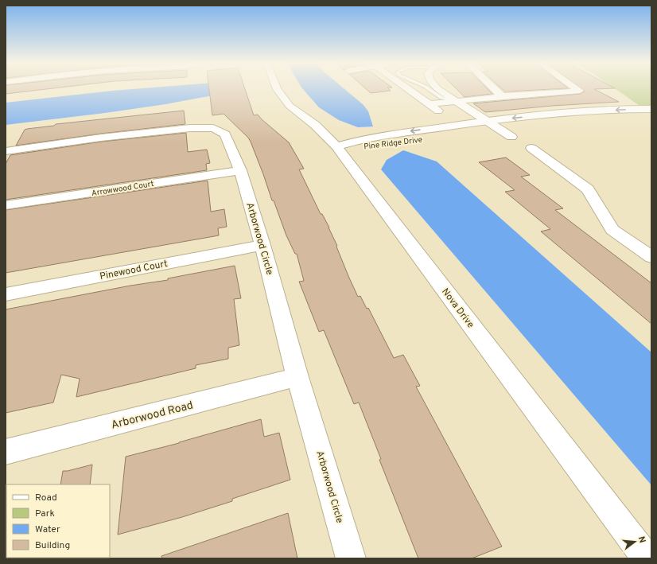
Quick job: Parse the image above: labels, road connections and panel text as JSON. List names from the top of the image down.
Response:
{
  "streets": {
    "street": [
      "Pine Ridge Drive",
      "Arrowwood Court",
      "Arborwood Circle",
      "Pinewood Court",
      "Nova Drive",
      "Arborwood Road"
    ]
  },
  "crossings": [
    ["Pine Ridge Drive", "Nova Drive"],
    ["Arrowwood Court", "Arborwood Circle"],
    ["Arborwood Circle", "Pinewood Court"],
    ["Arborwood Circle", "Arborwood Road"]
  ],
  "legend": [
    "Road",
    "Park",
    "Water",
    "Building"
  ],
  "north": "right"
}
